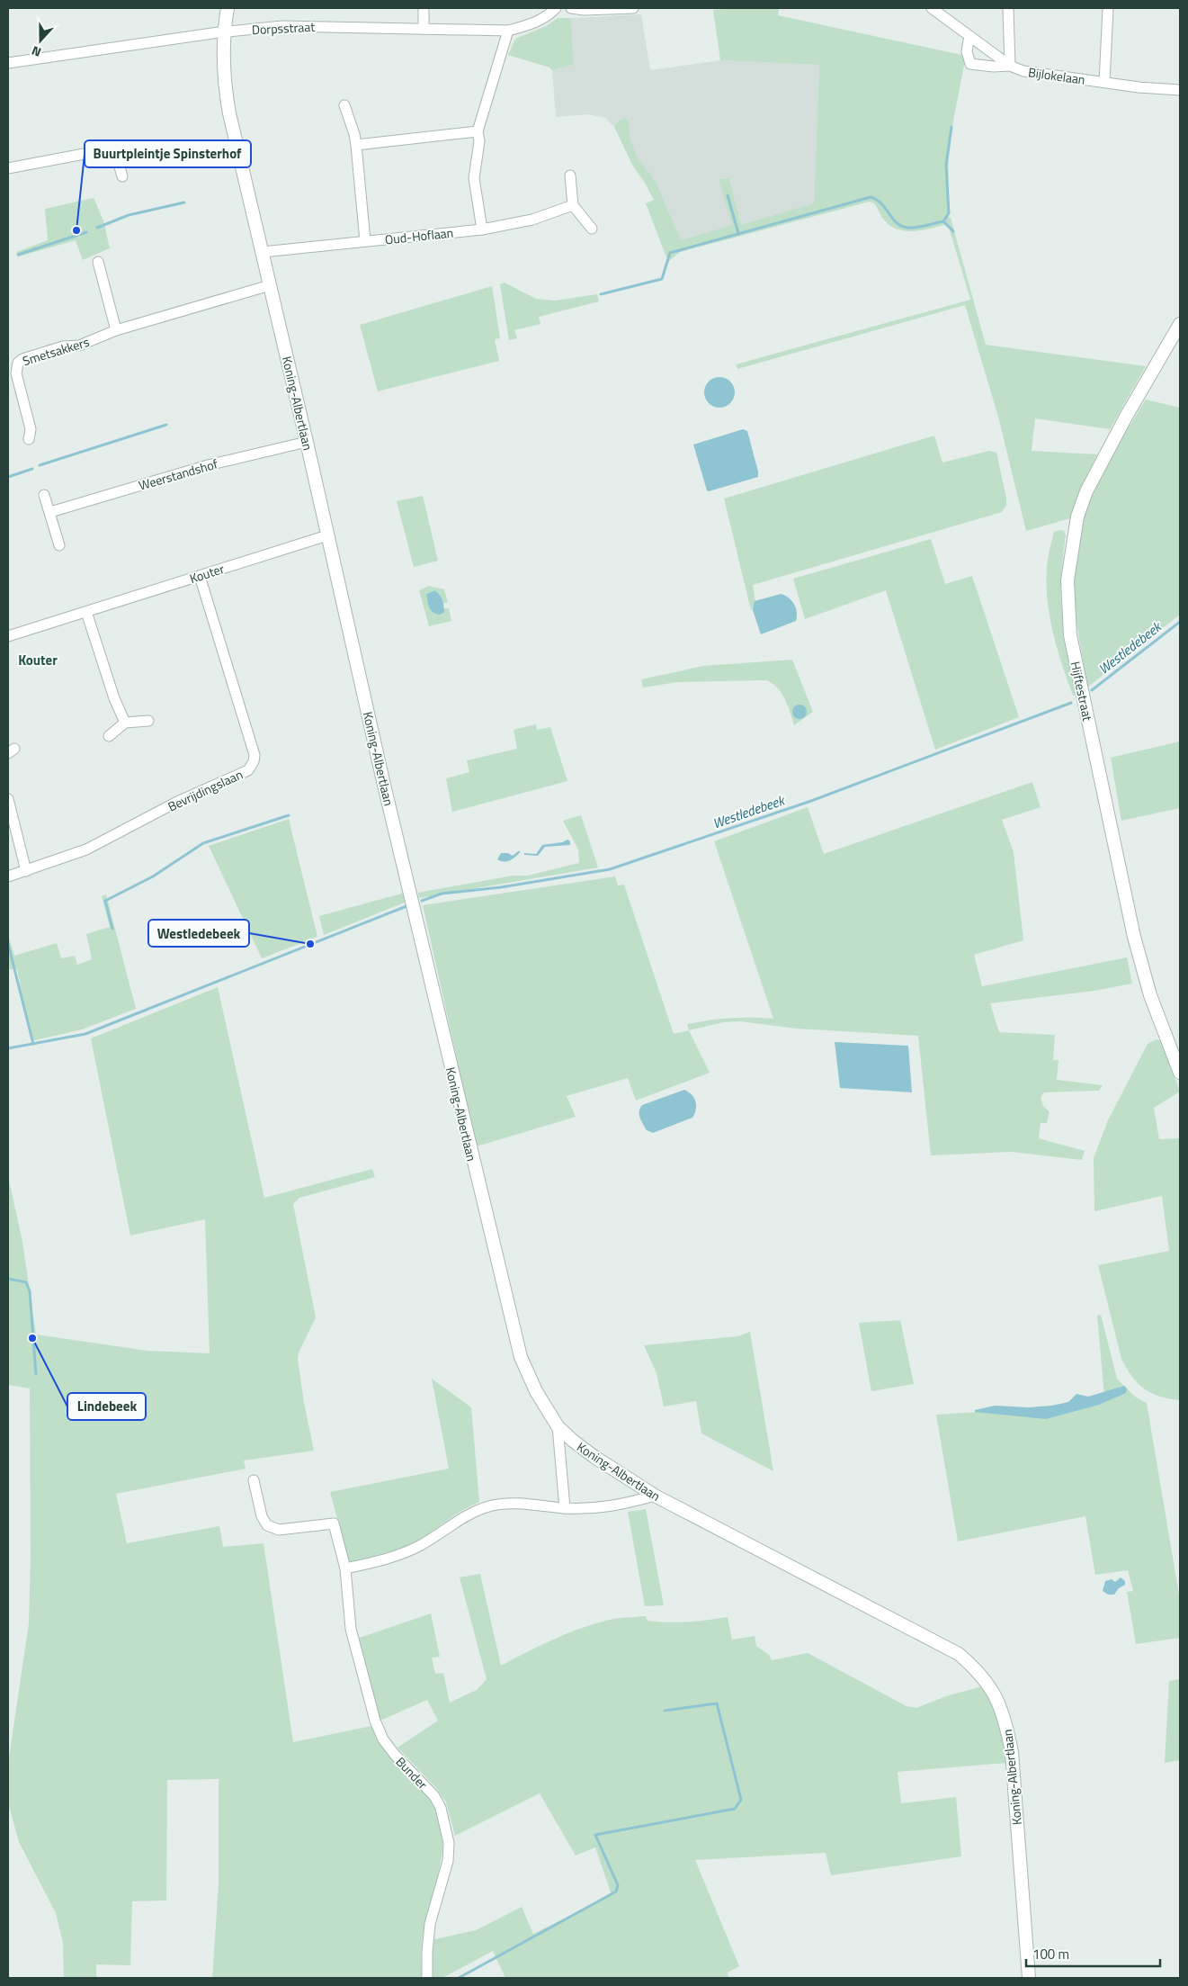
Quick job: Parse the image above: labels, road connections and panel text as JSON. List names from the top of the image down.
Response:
{
  "streets": {
    "street": [
      "Dorpsstraat",
      "Bijlokelaan",
      "Oud-Hoflaan",
      "Smetsakkers",
      "Koning-Albertlaan",
      "Weerstandshof",
      "Kouter",
      "Hijftestraat",
      "Bevrijdingslaan",
      "Bunder"
    ]
  },
  "crossings": [
    ["Dorpsstraat", "Koning-Albertlaan"],
    ["Oud-Hoflaan", "Koning-Albertlaan"],
    ["Smetsakkers", "Koning-Albertlaan"],
    ["Koning-Albertlaan", "Weerstandshof"],
    ["Koning-Albertlaan", "Kouter"],
    ["Kouter", "Bevrijdingslaan"]
  ],
  "districts": ["Kouter"],
  "water": ["Westledebeek"],
  "places": ["Buurtpleintje Spinsterhof", "Westledebeek", "Lindebeek"],
  "scale_bar": "100 m",
  "north": "bottom"
}
